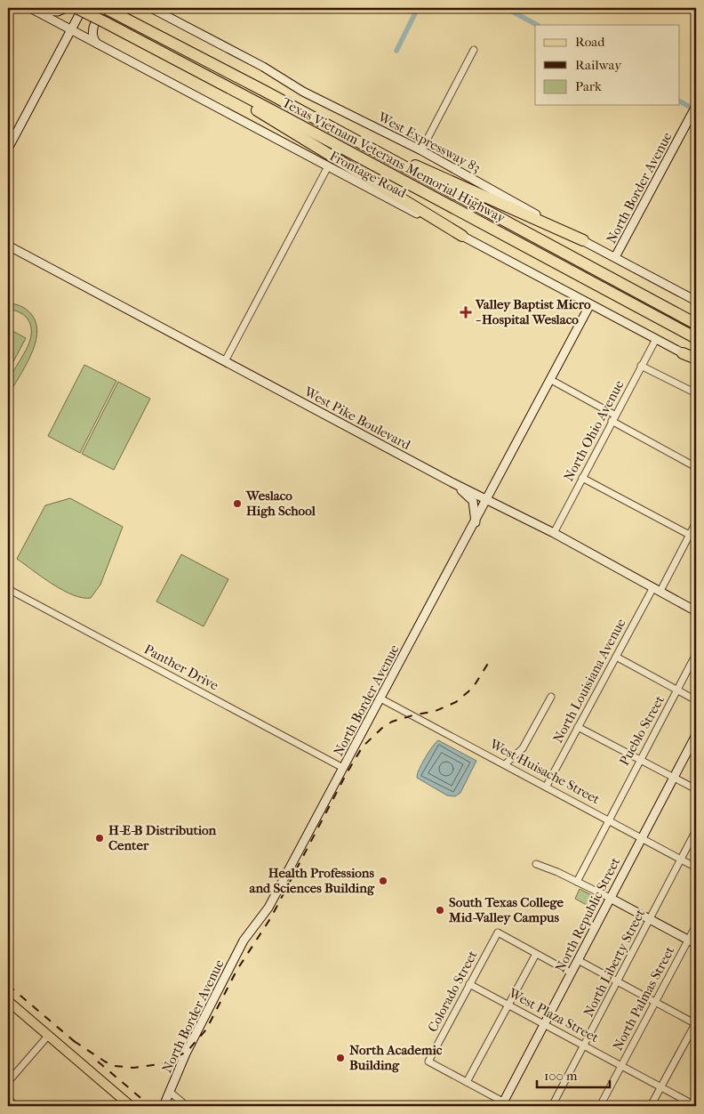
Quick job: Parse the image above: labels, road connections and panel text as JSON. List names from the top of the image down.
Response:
{
  "streets": {
    "highway": ["Texas Vietnam Veterans Memorial Highway"],
    "street": [
      "West Expressway 83",
      "Frontage Road",
      "North Border Avenue",
      "West Pike Boulevard",
      "North Ohio Avenue",
      "Panther Drive",
      "North Louisiana Avenue",
      "Pueblo Street",
      "West Huisache Street",
      "North Republic Street",
      "North Liberty Street",
      "Colorado Street",
      "North Palmas Street",
      "West Plaza Street"
    ]
  },
  "crossings": [
    ["West Expressway 83", "North Border Avenue"],
    ["Frontage Road", "North Border Avenue"],
    ["Frontage Road", "North Ohio Avenue"],
    ["North Border Avenue", "West Pike Boulevard"],
    ["North Border Avenue", "Panther Drive"],
    ["North Border Avenue", "West Huisache Street"],
    ["West Pike Boulevard", "North Ohio Avenue"],
    ["West Pike Boulevard", "North Louisiana Avenue"],
    ["North Louisiana Avenue", "West Huisache Street"],
    ["Pueblo Street", "West Huisache Street"],
    ["West Huisache Street", "North Republic Street"],
    ["West Huisache Street", "North Liberty Street"],
    ["North Republic Street", "West Plaza Street"],
    ["North Liberty Street", "West Plaza Street"],
    ["Colorado Street", "West Plaza Street"],
    ["North Palmas Street", "West Plaza Street"]
  ],
  "places": {
    "health": ["Valley Baptist Micro - Hospital Weslaco"],
    "other": [
      "Weslaco High School",
      "H-E-B Distribution Center",
      "Health Professions and Sciences Building",
      "South Texas College Mid-Valley Campus",
      "North Academic Building"
    ]
  },
  "legend": ["Road", "Railway", "Park"],
  "scale_bar": "100 m"
}
